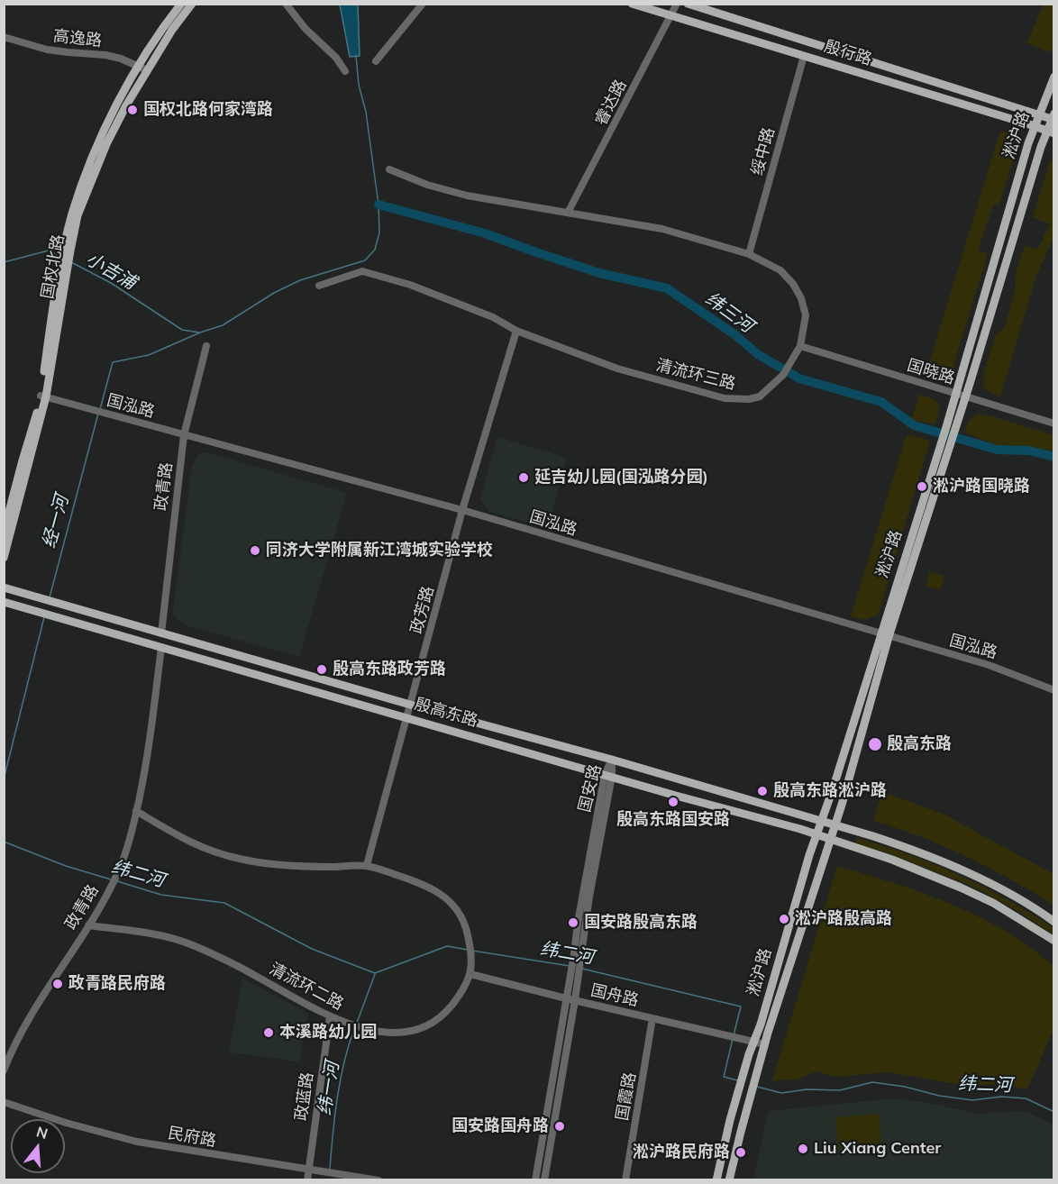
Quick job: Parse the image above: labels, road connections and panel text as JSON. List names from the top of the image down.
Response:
{
  "streets": {
    "main road": [
      "殷行路",
      "淞沪路",
      "国权北路",
      "殷高东路"
    ],
    "street": [
      "高逸路",
      "睿达路",
      "绥中路",
      "国晓路",
      "清流环三路",
      "国泓路",
      "政青路",
      "政芳路",
      "国安路",
      "清流环二路",
      "国舟路",
      "政蓝路",
      "国霞路",
      "民府路"
    ]
  },
  "crossings": [
    ["高逸路", "国权北路"],
    ["殷行路", "睿达路"],
    ["殷行路", "淞沪路"],
    ["殷行路", "绥中路"],
    ["睿达路", "清流环三路"],
    ["淞沪路", "国晓路"],
    ["淞沪路", "国泓路"],
    ["淞沪路", "殷高东路"],
    ["淞沪路", "国舟路"],
    ["绥中路", "清流环三路"],
    ["国权北路", "国泓路"],
    ["国晓路", "清流环三路"],
    ["清流环三路", "政芳路"],
    ["国泓路", "政青路"],
    ["国泓路", "政芳路"],
    ["政青路", "殷高东路"],
    ["政青路", "清流环二路"],
    ["政芳路", "殷高东路"],
    ["政芳路", "清流环二路"],
    ["殷高东路", "国安路"],
    ["国安路", "国舟路"],
    ["清流环二路", "国舟路"],
    ["清流环二路", "政蓝路"],
    ["国舟路", "国霞路"],
    ["政蓝路", "民府路"]
  ],
  "water": [
    "小吉浦",
    "纬三河",
    "经一河",
    "纬二河",
    "纬一河"
  ],
  "places": [
    "国权北路何家湾路",
    "延吉幼儿园(国泓路分园)",
    "淞沪路国晓路",
    "同济大学附属新江湾城实验学校",
    "殷高东路政芳路",
    "殷高东路",
    "殷高东路淞沪路",
    "殷高东路国安路",
    "淞沪路殷高路",
    "国安路殷高东路",
    "政青路民府路",
    "本溪路幼儿园",
    "国安路国舟路",
    "Liu Xiang Center",
    "淞沪路民府路"
  ],
  "north": "top"
}
